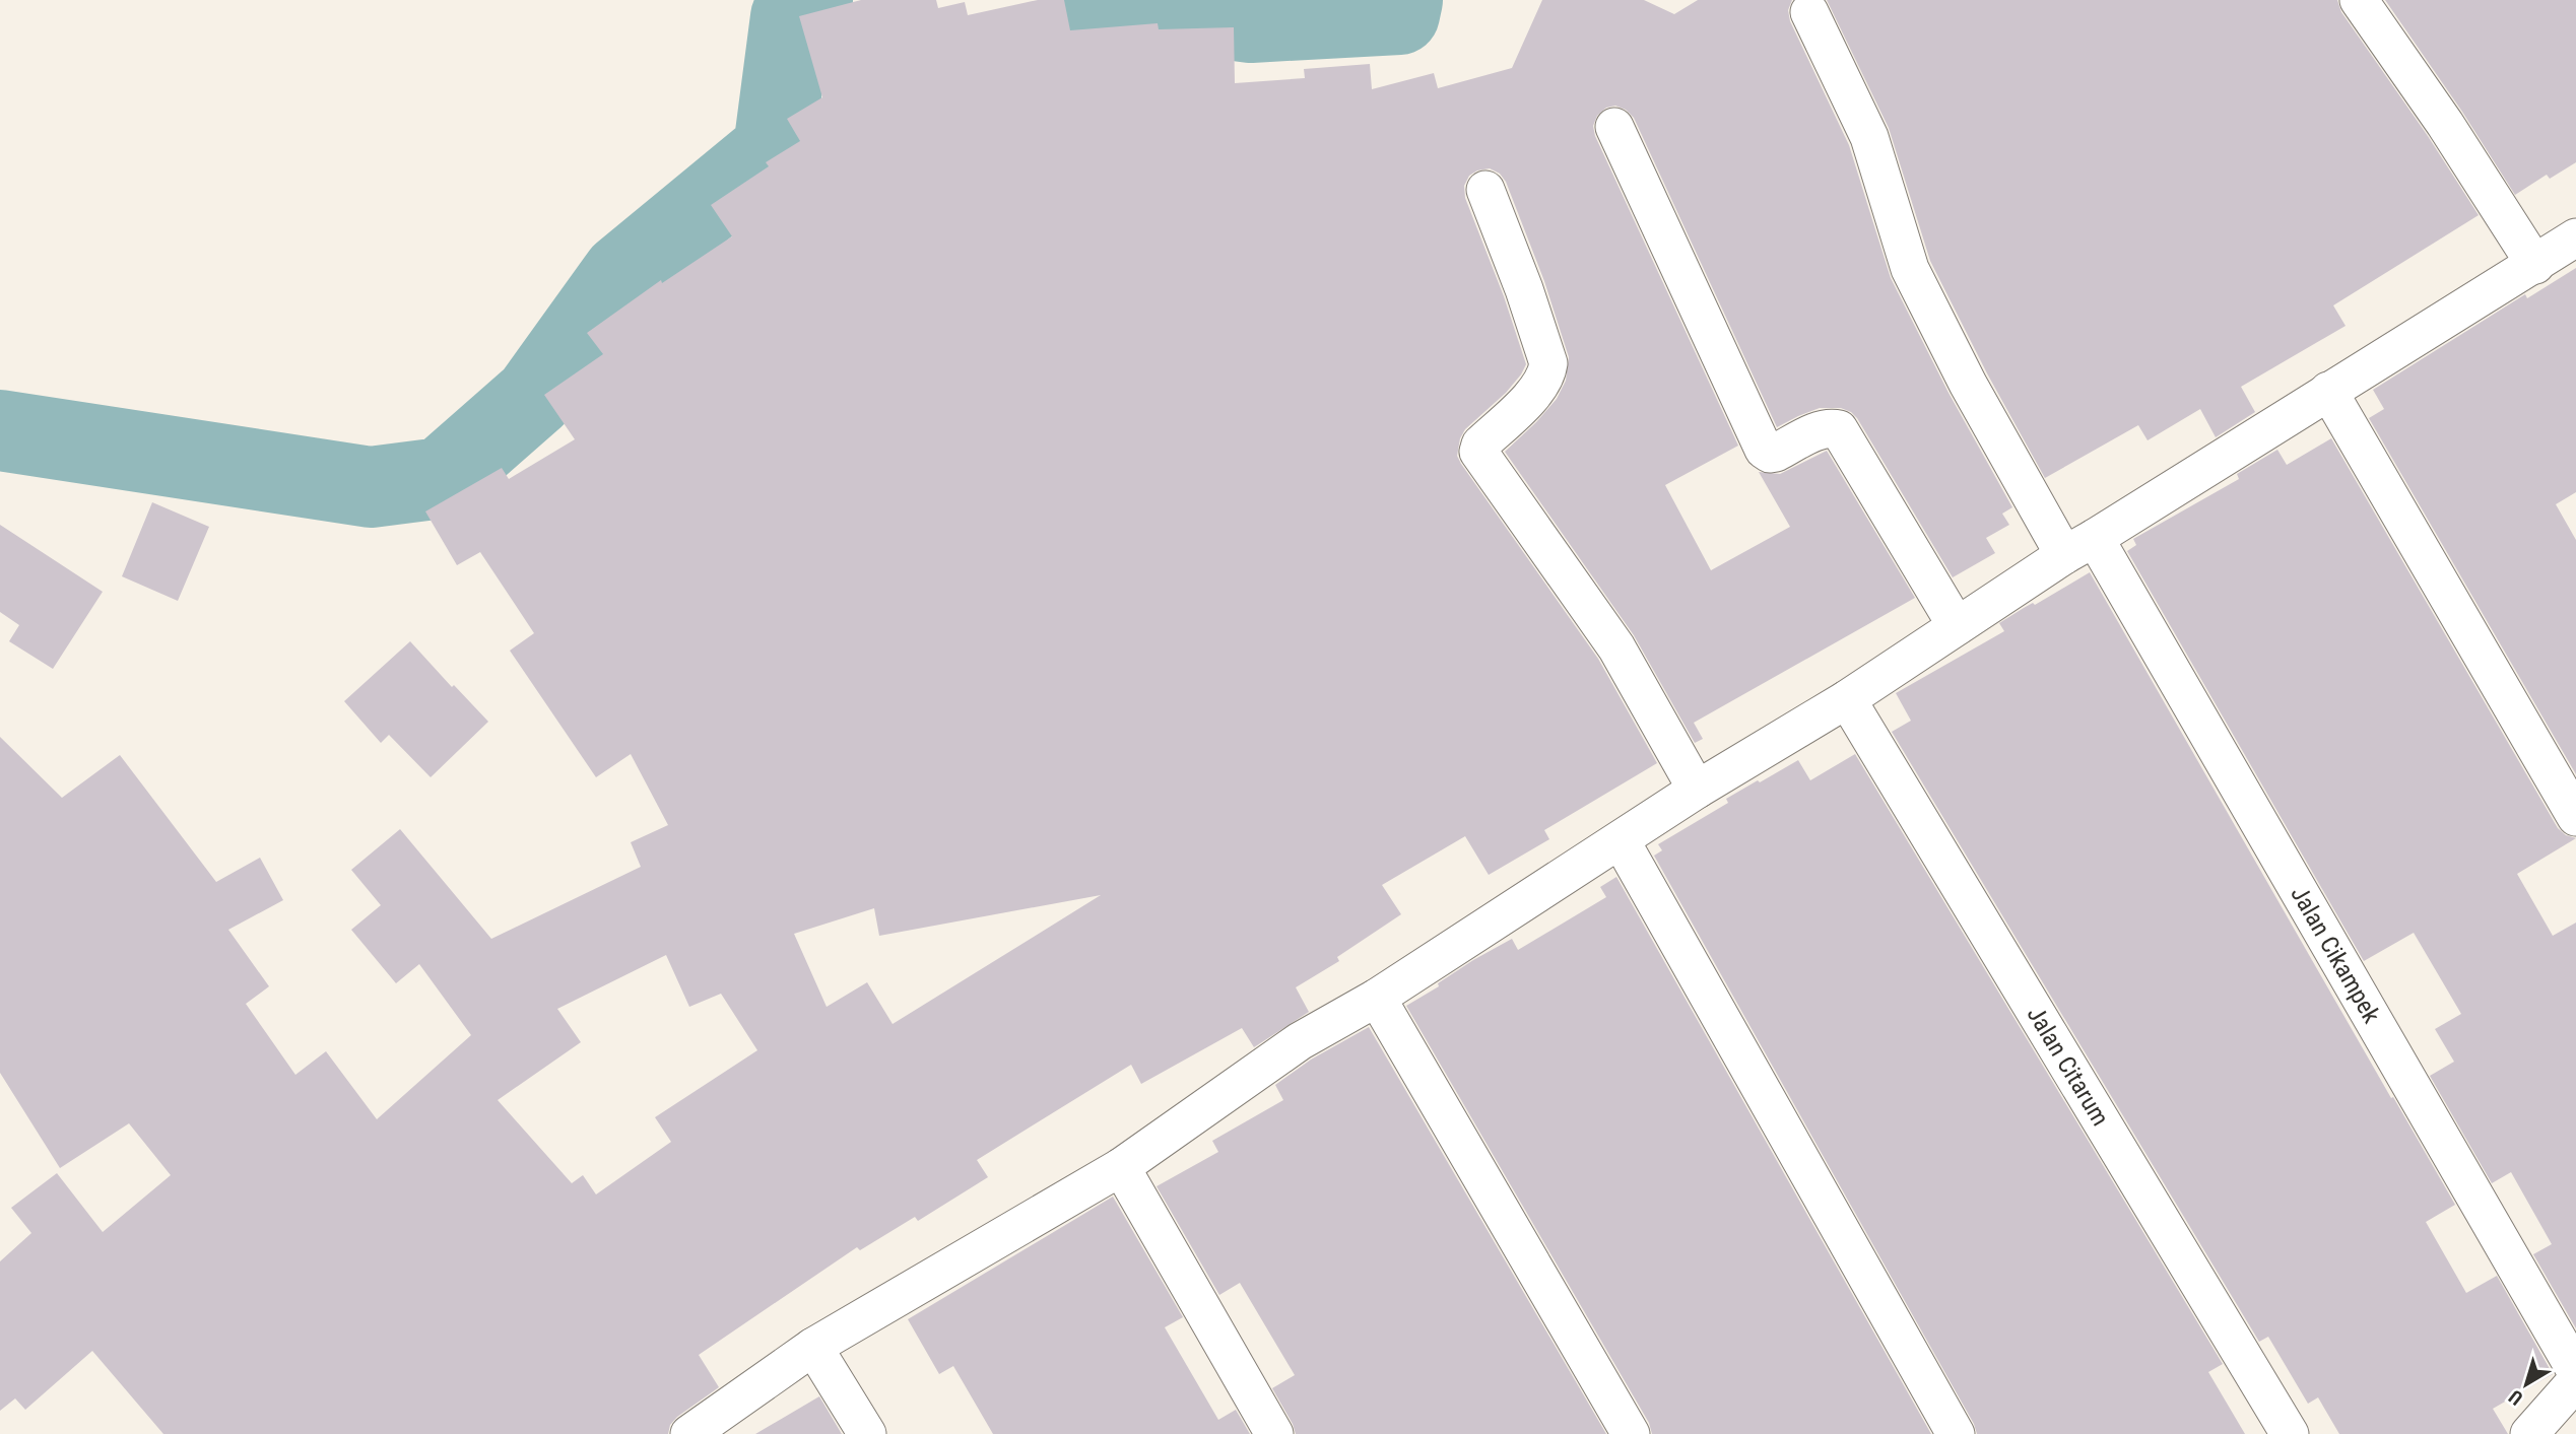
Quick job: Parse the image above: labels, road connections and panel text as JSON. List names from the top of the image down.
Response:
{
  "streets": {
    "street": ["Jalan Cikampek", "Jalan Citarum"]
  },
  "north": "bottom left"
}
